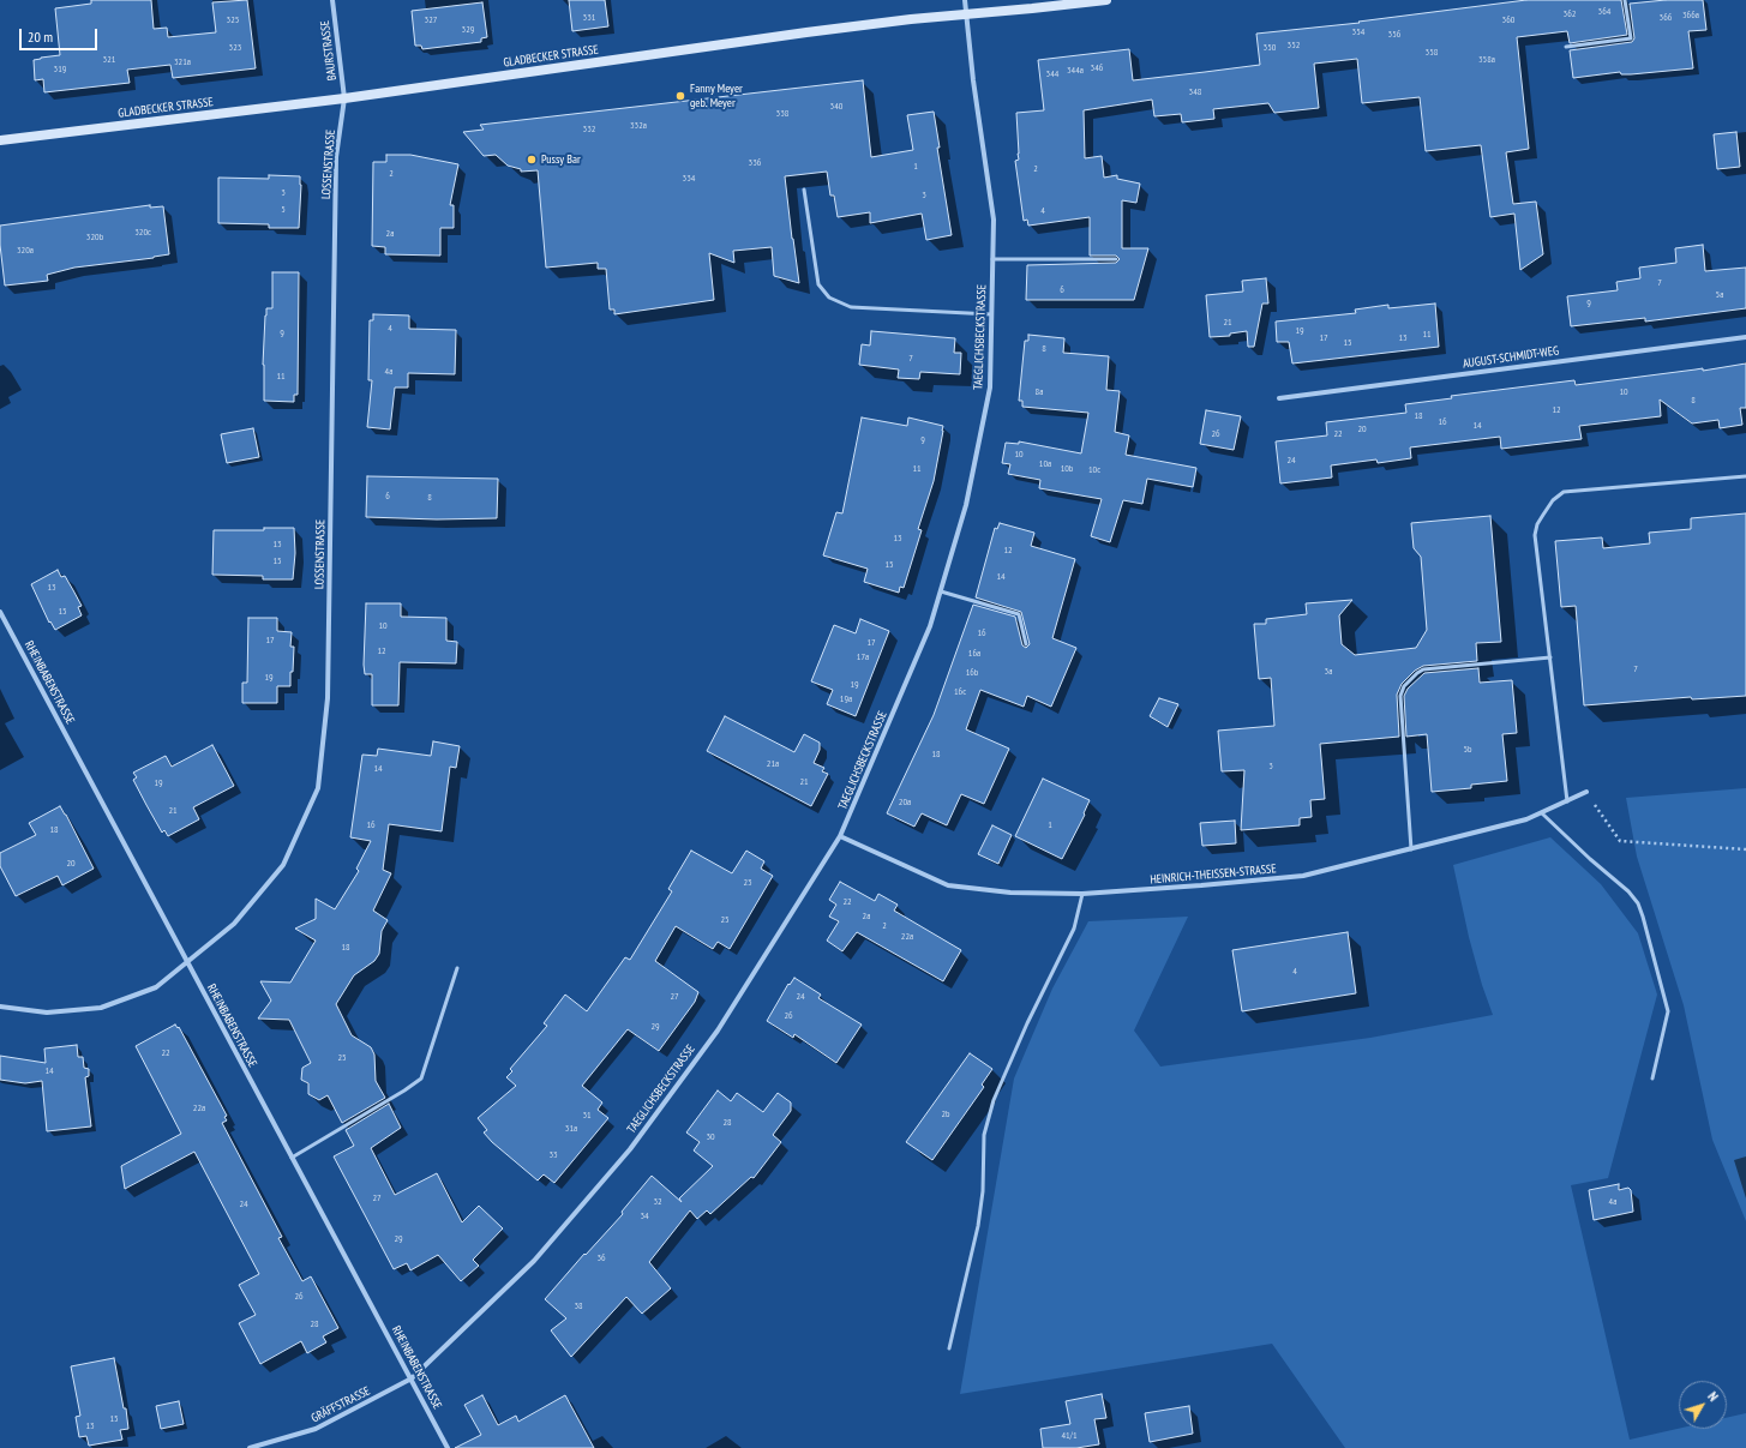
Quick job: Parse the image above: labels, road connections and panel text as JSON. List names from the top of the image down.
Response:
{
  "streets": {
    "main road": ["GLADBECKER STRASSE"],
    "street": [
      "BAURSTRASSE",
      "LOSSENSTRASSE",
      "TAEGLICHSBECKSTRASSE",
      "AUGUST-SCHMIDT-WEG",
      "RHEINBABENSTRASSE",
      "HEINRICH-THEISSEN-STRASSE",
      "GRÄFFSTRASSE"
    ]
  },
  "crossings": [
    ["BAURSTRASSE", "GLADBECKER STRASSE"],
    ["BAURSTRASSE", "LOSSENSTRASSE"],
    ["GLADBECKER STRASSE", "LOSSENSTRASSE"],
    ["GLADBECKER STRASSE", "TAEGLICHSBECKSTRASSE"],
    ["LOSSENSTRASSE", "RHEINBABENSTRASSE"],
    ["TAEGLICHSBECKSTRASSE", "RHEINBABENSTRASSE"],
    ["TAEGLICHSBECKSTRASSE", "HEINRICH-THEISSEN-STRASSE"],
    ["TAEGLICHSBECKSTRASSE", "GRÄFFSTRASSE"],
    ["RHEINBABENSTRASSE", "GRÄFFSTRASSE"]
  ],
  "places": ["Fanny Meyer geb. Meyer", "Pussy Bar"],
  "house_numbers": [
    "364",
    "362",
    "366a",
    "331",
    "366",
    "325",
    "327",
    "360",
    "329",
    "354",
    "356",
    "352",
    "323",
    "350",
    "358",
    "321",
    "358a",
    "321a",
    "346",
    "319",
    "344a",
    "344",
    "348",
    "340",
    "338",
    "332a",
    "332",
    "336",
    "1",
    "2",
    "2",
    "334",
    "3",
    "3",
    "5",
    "4",
    "320c",
    "2a",
    "320b",
    "320a",
    "7",
    "6",
    "5a",
    "9",
    "21",
    "4",
    "19",
    "9",
    "11",
    "17",
    "13",
    "15",
    "8",
    "7",
    "4a",
    "11",
    "8a",
    "10",
    "8",
    "12",
    "18",
    "16",
    "14",
    "20",
    "26",
    "22",
    "9",
    "10",
    "24",
    "10a",
    "11",
    "10b",
    "10c",
    "6",
    "8",
    "13",
    "13",
    "12",
    "15",
    "15",
    "14",
    "13",
    "15",
    "10",
    "16",
    "17",
    "17",
    "12",
    "16a",
    "17a",
    "7",
    "3a",
    "16b",
    "19",
    "19",
    "16c",
    "19a",
    "5b",
    "18",
    "21a",
    "3",
    "14",
    "21",
    "19",
    "20a",
    "21",
    "16",
    "1",
    "18",
    "20",
    "23",
    "22",
    "2a",
    "25",
    "2",
    "22a",
    "18",
    "4",
    "27",
    "24",
    "26",
    "29",
    "22",
    "25",
    "14",
    "22a",
    "2b",
    "31",
    "28",
    "31a",
    "30",
    "33",
    "27",
    "32",
    "4a",
    "24",
    "34",
    "29",
    "36",
    "26",
    "38",
    "28",
    "15",
    "13",
    "41/1"
  ],
  "scale_bar": "20 m",
  "north": "top right"
}
